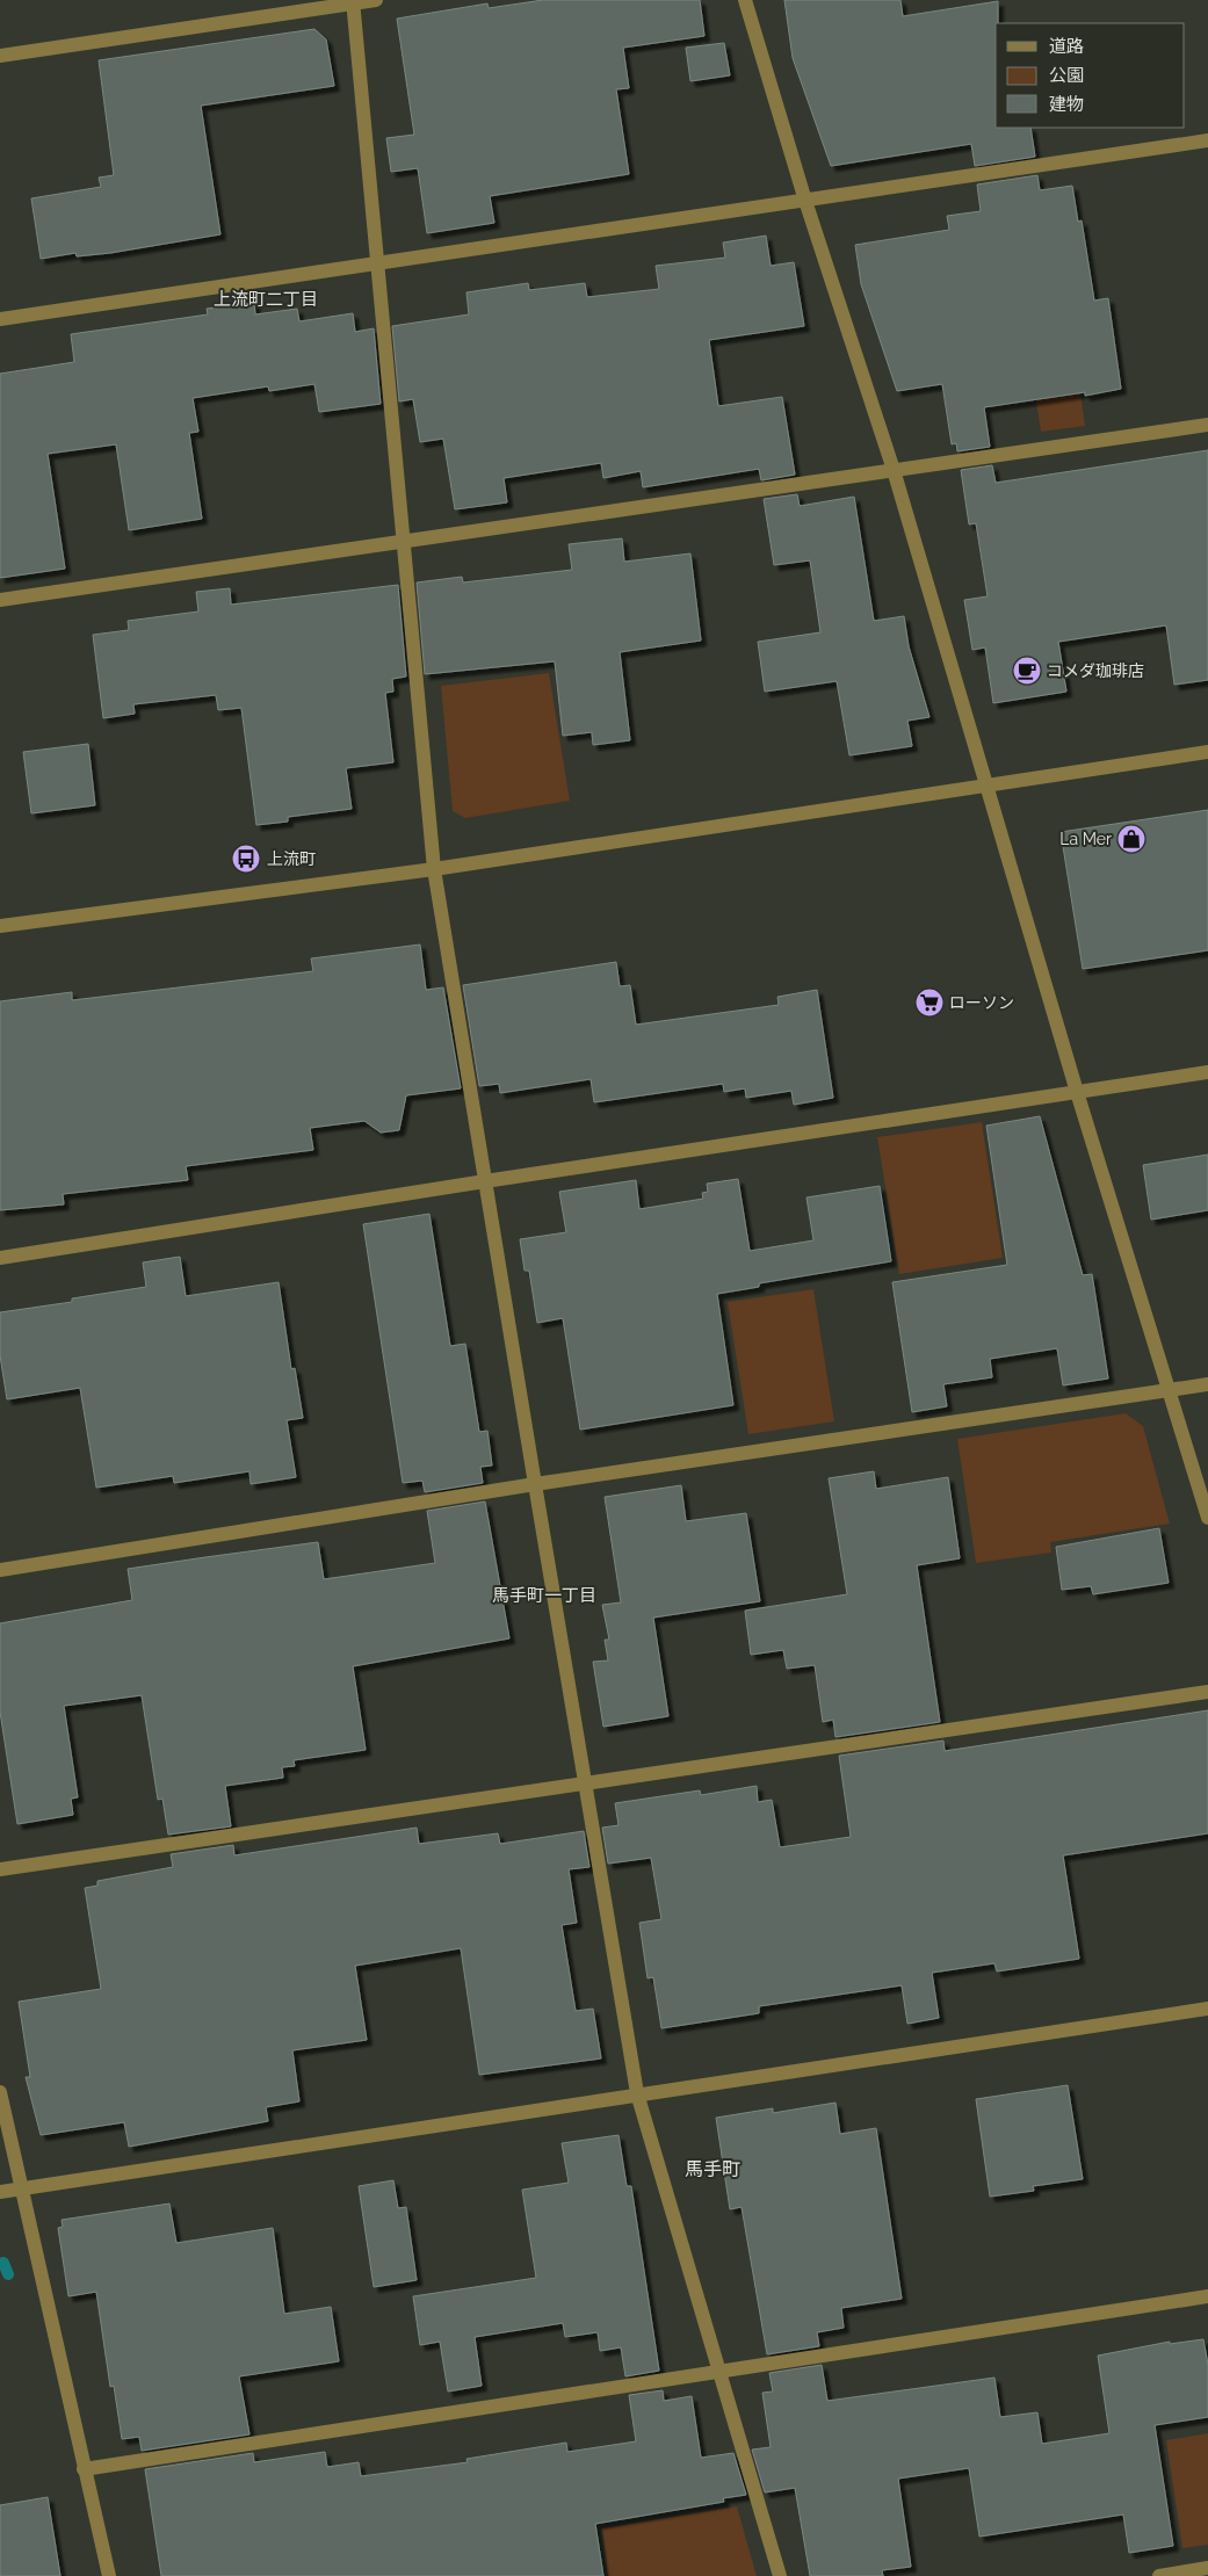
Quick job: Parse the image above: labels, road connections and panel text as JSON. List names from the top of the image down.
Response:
{
  "districts": ["上流町二丁目", "馬手町一丁目", "馬手町"],
  "places": {
    "cafe": ["コメダ珈琲店"],
    "shop": ["La Mer"],
    "bus stop": ["上流町"],
    "supermarket": ["ローソン"]
  },
  "legend": ["道路", "公園", "建物"]
}
